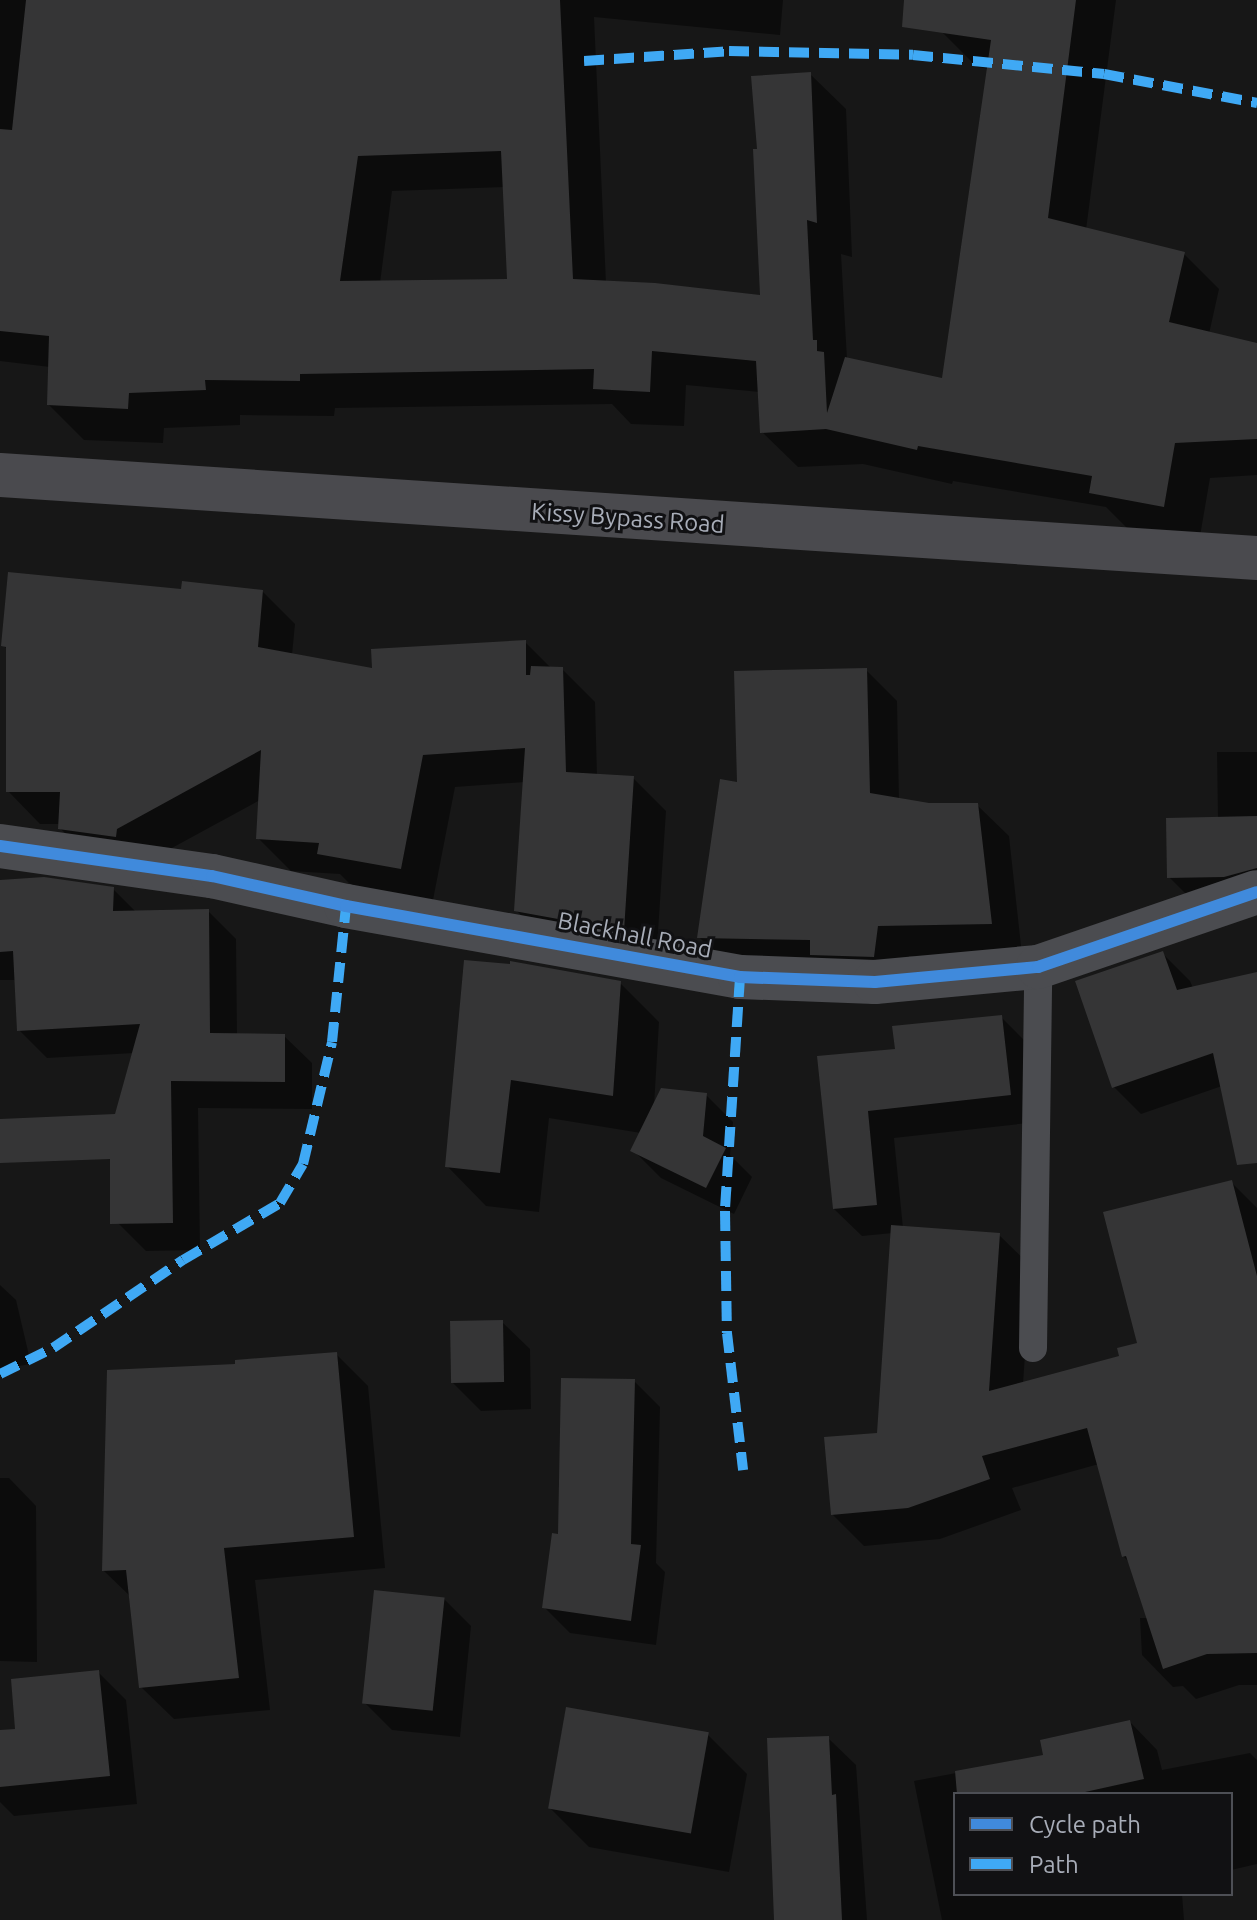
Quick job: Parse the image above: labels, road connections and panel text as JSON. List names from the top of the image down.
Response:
{
  "streets": {
    "main road": ["Kissy Bypass Road"],
    "street": ["Blackhall Road"]
  },
  "legend": ["Cycle path", "Path"]
}
